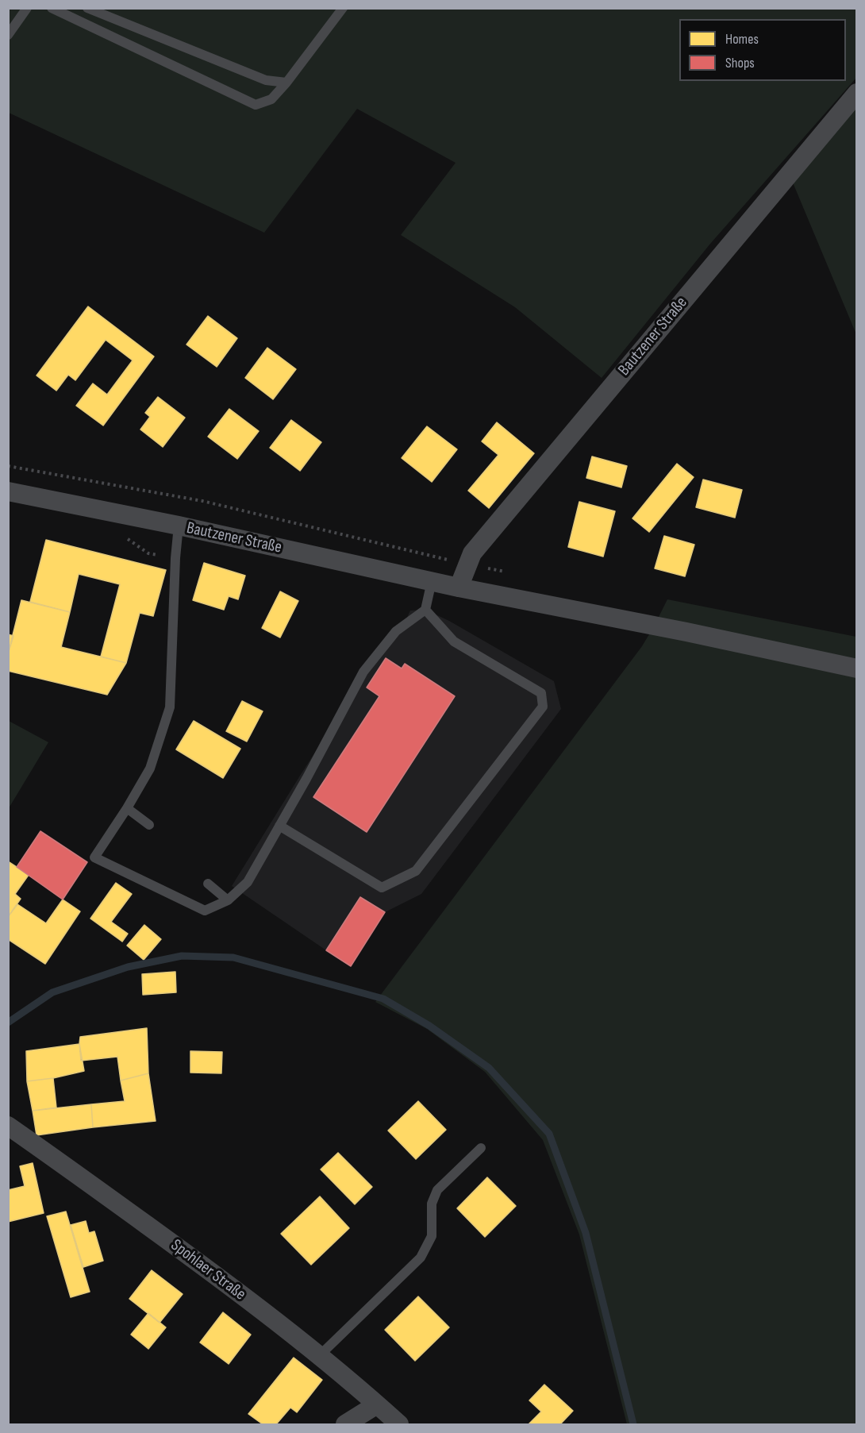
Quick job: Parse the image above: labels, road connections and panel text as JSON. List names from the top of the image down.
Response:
{
  "streets": {
    "street": ["Bautzener Straße", "Spohlaer Straße"]
  },
  "legend": ["Homes", "Shops"]
}
